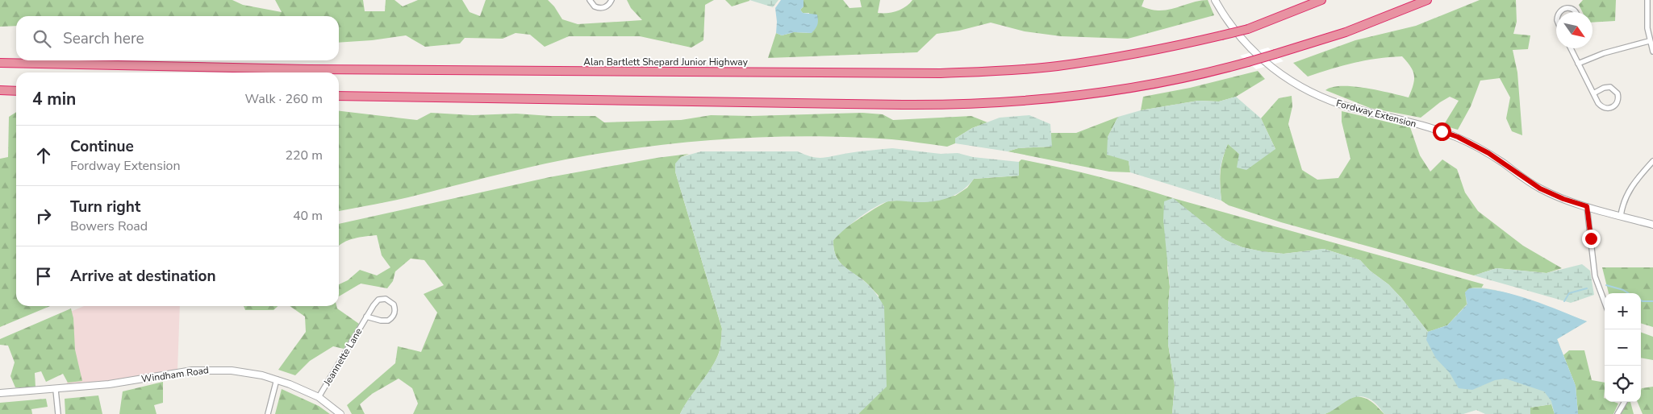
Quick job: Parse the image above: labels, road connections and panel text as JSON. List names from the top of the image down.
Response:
{
  "streets": {
    "highway": ["Alan Bartlett Shepard Junior Highway"],
    "street": ["Fordway Extension", "Jeannette Lane", "Windham Road"]
  },
  "crossings": [
    ["Jeannette Lane", "Windham Road"]
  ],
  "north": "bottom right",
  "page": {
    "search": "Search here",
    "heading": ["4 min", "Walk · 260 m"],
    "list": [
      ["Continue", "Fordway Extension", "220 m"],
      ["Turn right", "Bowers Road", "40 m"],
      "Arrive at destination"
    ],
    "map_buttons": ["+", "−"]
  }
}
